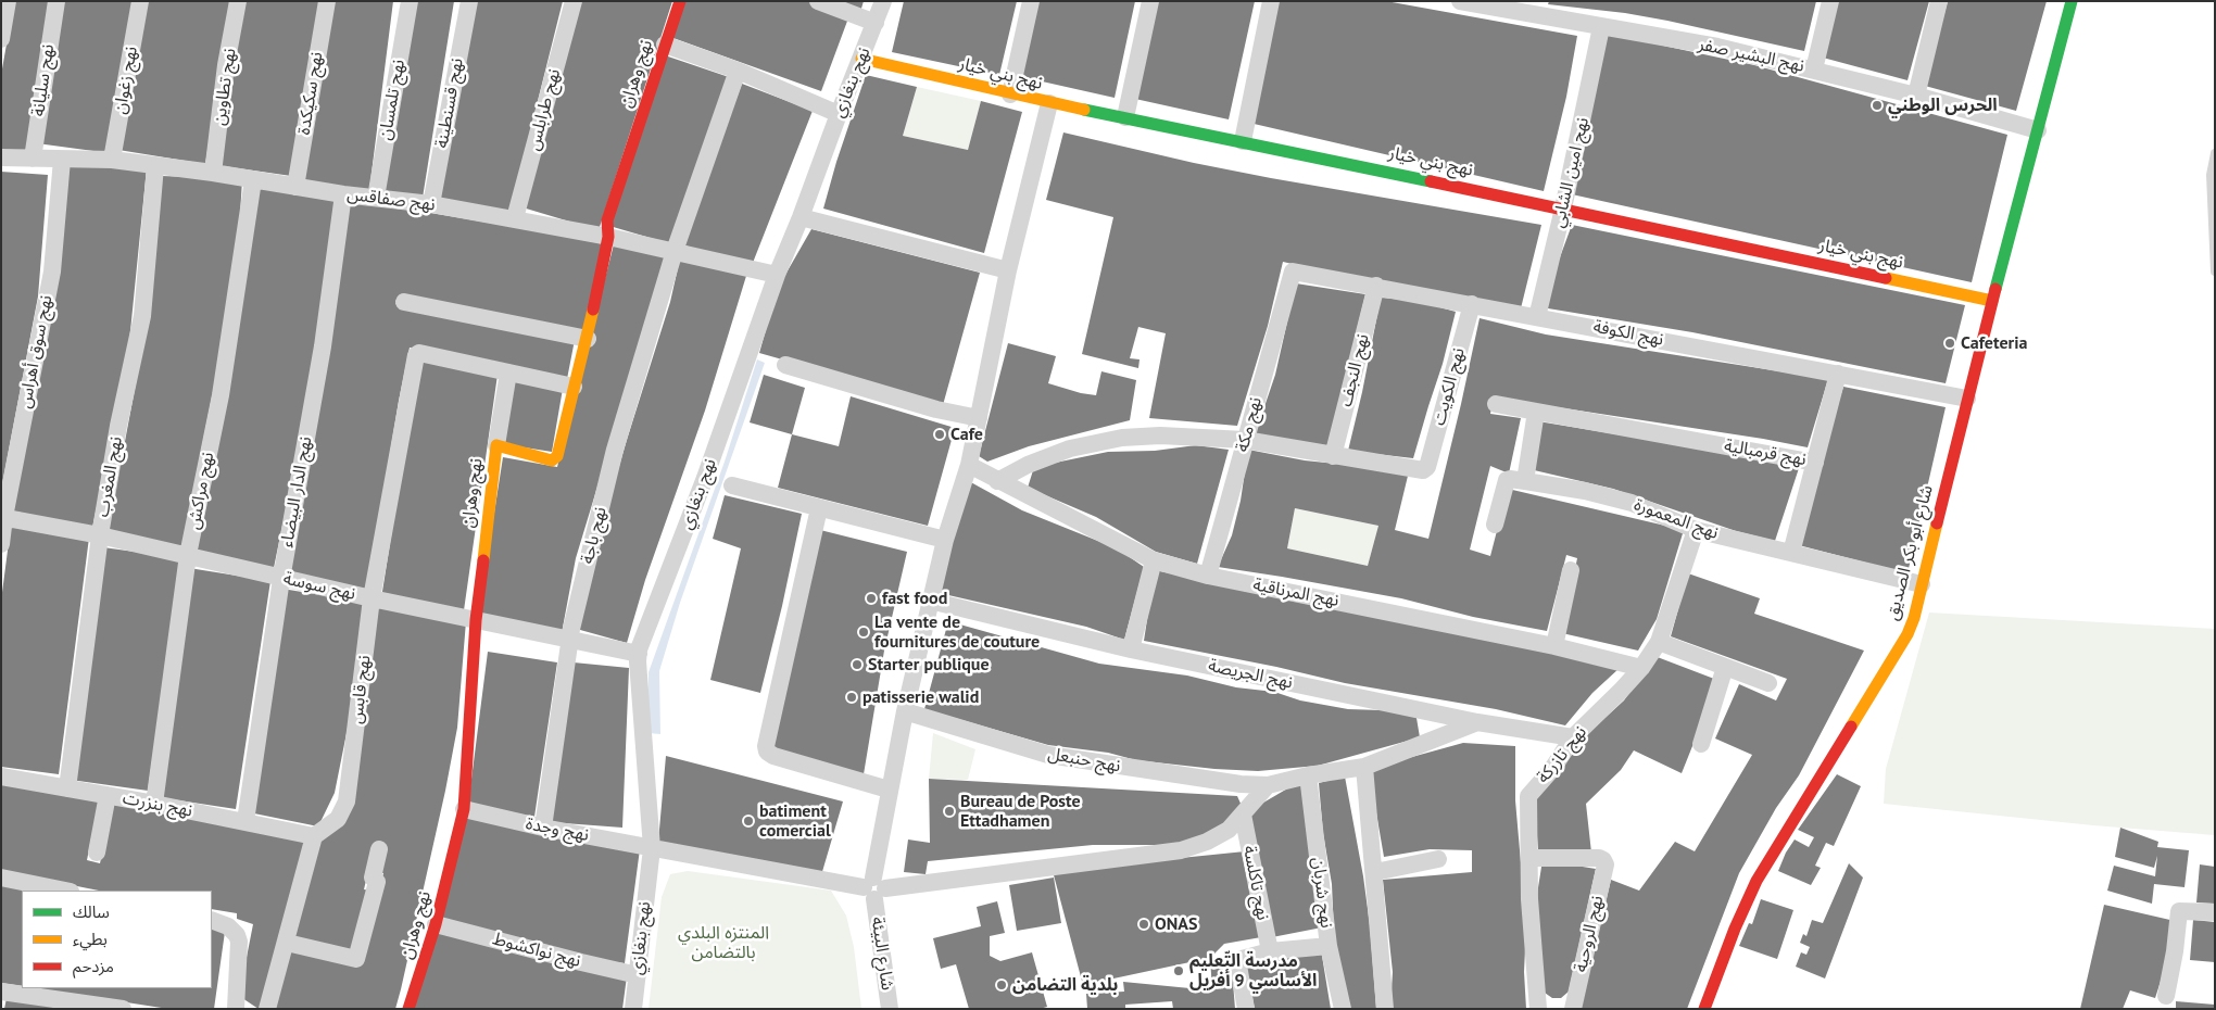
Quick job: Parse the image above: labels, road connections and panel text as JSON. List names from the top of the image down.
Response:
{
  "streets": {
    "street": [
      "نهج البشير صفر",
      "نهج وهران",
      "نهج بني خيار",
      "نهج سليانة",
      "نهج زغوان",
      "نهج بنغازي",
      "نهج تطاوين",
      "نهج سكيكدة",
      "نهج تلمسان",
      "نهج قسنطينة",
      "نهج طرابلس",
      "نهج امين الشابي",
      "نهج صفاقس",
      "نهج الكوفة",
      "نهج سوق أهراس",
      "نهج النجف",
      "نهج الكويت",
      "نهج مكة",
      "نهج قرمبالية",
      "نهج المغرب",
      "نهج مراكش",
      "نهج الدار البيضاء",
      "نهج المعمورة",
      "نهج باجة",
      "شارع أبو بكر الصديق",
      "نهج سوسة",
      "نهج المرناقية",
      "نهج الجريصة",
      "نهج قابس",
      "نهج تازركة",
      "نهج حنبعل",
      "نهج بنزرت",
      "نهج وجدة",
      "نهج تاكلسة",
      "نهج شربان",
      "نهج الروحية",
      "نهج نواكشوط",
      "شارع البيئة"
    ]
  },
  "crossings": [
    ["نهج البشير صفر", "نهج امين الشابي"],
    ["نهج البشير صفر", "شارع أبو بكر الصديق"],
    ["نهج وهران", "نهج صفاقس"],
    ["نهج وهران", "نهج سوسة"],
    ["نهج وهران", "نهج وجدة"],
    ["نهج وهران", "نهج نواكشوط"],
    ["نهج بني خيار", "نهج بنغازي"],
    ["نهج بني خيار", "نهج امين الشابي"],
    ["نهج بني خيار", "شارع أبو بكر الصديق"],
    ["نهج بني خيار", "شارع البيئة"],
    ["نهج سليانة", "نهج صفاقس"],
    ["نهج زغوان", "نهج صفاقس"],
    ["نهج بنغازي", "نهج صفاقس"],
    ["نهج بنغازي", "نهج سوسة"],
    ["نهج بنغازي", "نهج وجدة"],
    ["نهج بنغازي", "نهج نواكشوط"],
    ["نهج تطاوين", "نهج صفاقس"],
    ["نهج سكيكدة", "نهج صفاقس"],
    ["نهج تلمسان", "نهج صفاقس"],
    ["نهج قسنطينة", "نهج صفاقس"],
    ["نهج طرابلس", "نهج صفاقس"],
    ["نهج امين الشابي", "نهج الكوفة"],
    ["نهج صفاقس", "نهج سوق أهراس"],
    ["نهج صفاقس", "نهج المغرب"],
    ["نهج صفاقس", "نهج مراكش"],
    ["نهج صفاقس", "نهج الدار البيضاء"],
    ["نهج صفاقس", "نهج باجة"],
    ["نهج الكوفة", "نهج النجف"],
    ["نهج الكوفة", "نهج الكويت"],
    ["نهج الكوفة", "نهج مكة"],
    ["نهج الكوفة", "شارع أبو بكر الصديق"],
    ["نهج سوق أهراس", "نهج سوسة"],
    ["نهج النجف", "نهج الكويت"],
    ["نهج مكة", "نهج المرناقية"],
    ["نهج المغرب", "نهج سوسة"],
    ["نهج المغرب", "نهج بنزرت"],
    ["نهج مراكش", "نهج سوسة"],
    ["نهج مراكش", "نهج بنزرت"],
    ["نهج الدار البيضاء", "نهج سوسة"],
    ["نهج الدار البيضاء", "نهج بنزرت"],
    ["نهج المعمورة", "شارع أبو بكر الصديق"],
    ["نهج المعمورة", "نهج تازركة"],
    ["نهج باجة", "نهج سوسة"],
    ["نهج باجة", "نهج وجدة"],
    ["نهج سوسة", "نهج قابس"],
    ["نهج المرناقية", "نهج تازركة"],
    ["نهج المرناقية", "شارع البيئة"],
    ["نهج الجريصة", "نهج تازركة"],
    ["نهج الجريصة", "نهج حنبعل"],
    ["نهج الجريصة", "شارع البيئة"],
    ["نهج قابس", "نهج بنزرت"],
    ["نهج تازركة", "نهج الروحية"],
    ["نهج حنبعل", "نهج وجدة"],
    ["نهج حنبعل", "نهج شربان"],
    ["نهج حنبعل", "شارع البيئة"],
    ["نهج وجدة", "نهج تاكلسة"],
    ["نهج وجدة", "شارع البيئة"]
  ],
  "parks": ["المنتزه البلدي بالتضامن"],
  "places": [
    "الحرس الوطني",
    "Cafeteria",
    "Cafe",
    "fast food",
    "La vente de fournitures de couture",
    "Starter publique",
    "patisserie walid",
    "Bureau de Poste Ettadhamen",
    "batiment comercial",
    "ONAS",
    "مدرسة التّعليم الأساسي 9 أفريل",
    "بلدية التضامن"
  ],
  "legend": ["سالك", "بطيء", "مزدحم"]
}
